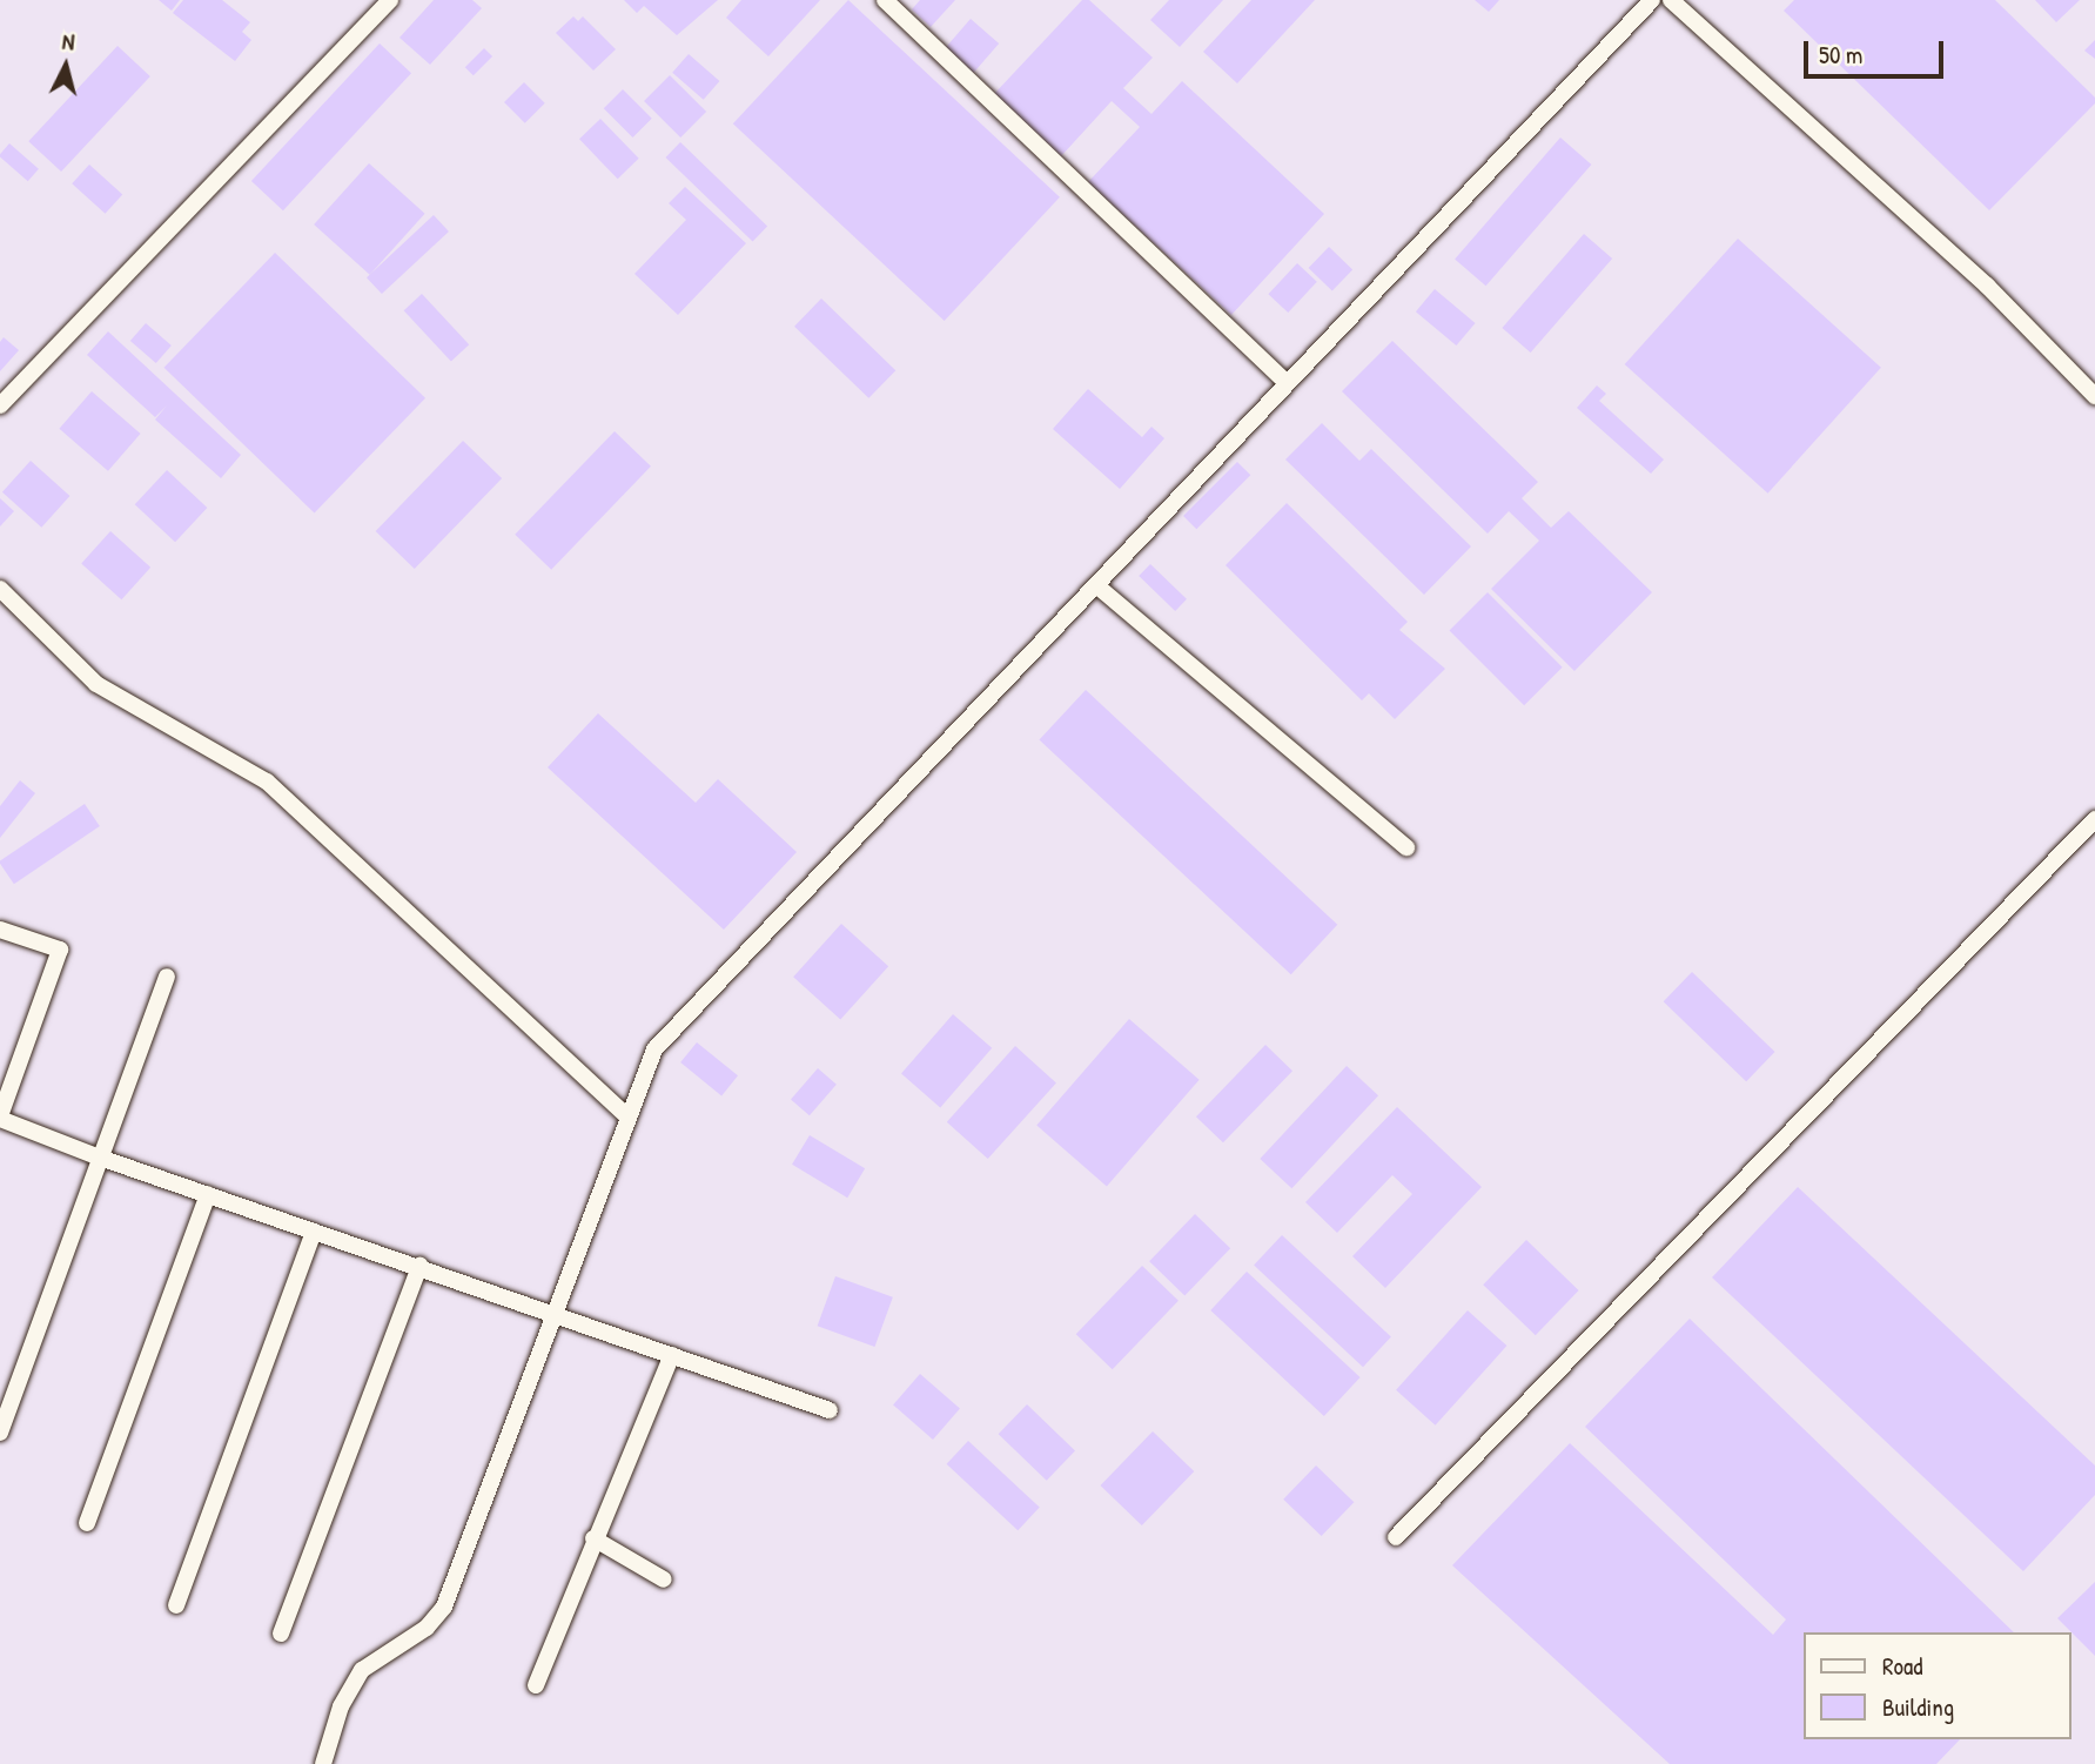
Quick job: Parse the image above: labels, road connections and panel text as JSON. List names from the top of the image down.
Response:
{
  "legend": ["Road", "Building"],
  "scale_bar": "50 m",
  "north": "top"
}
